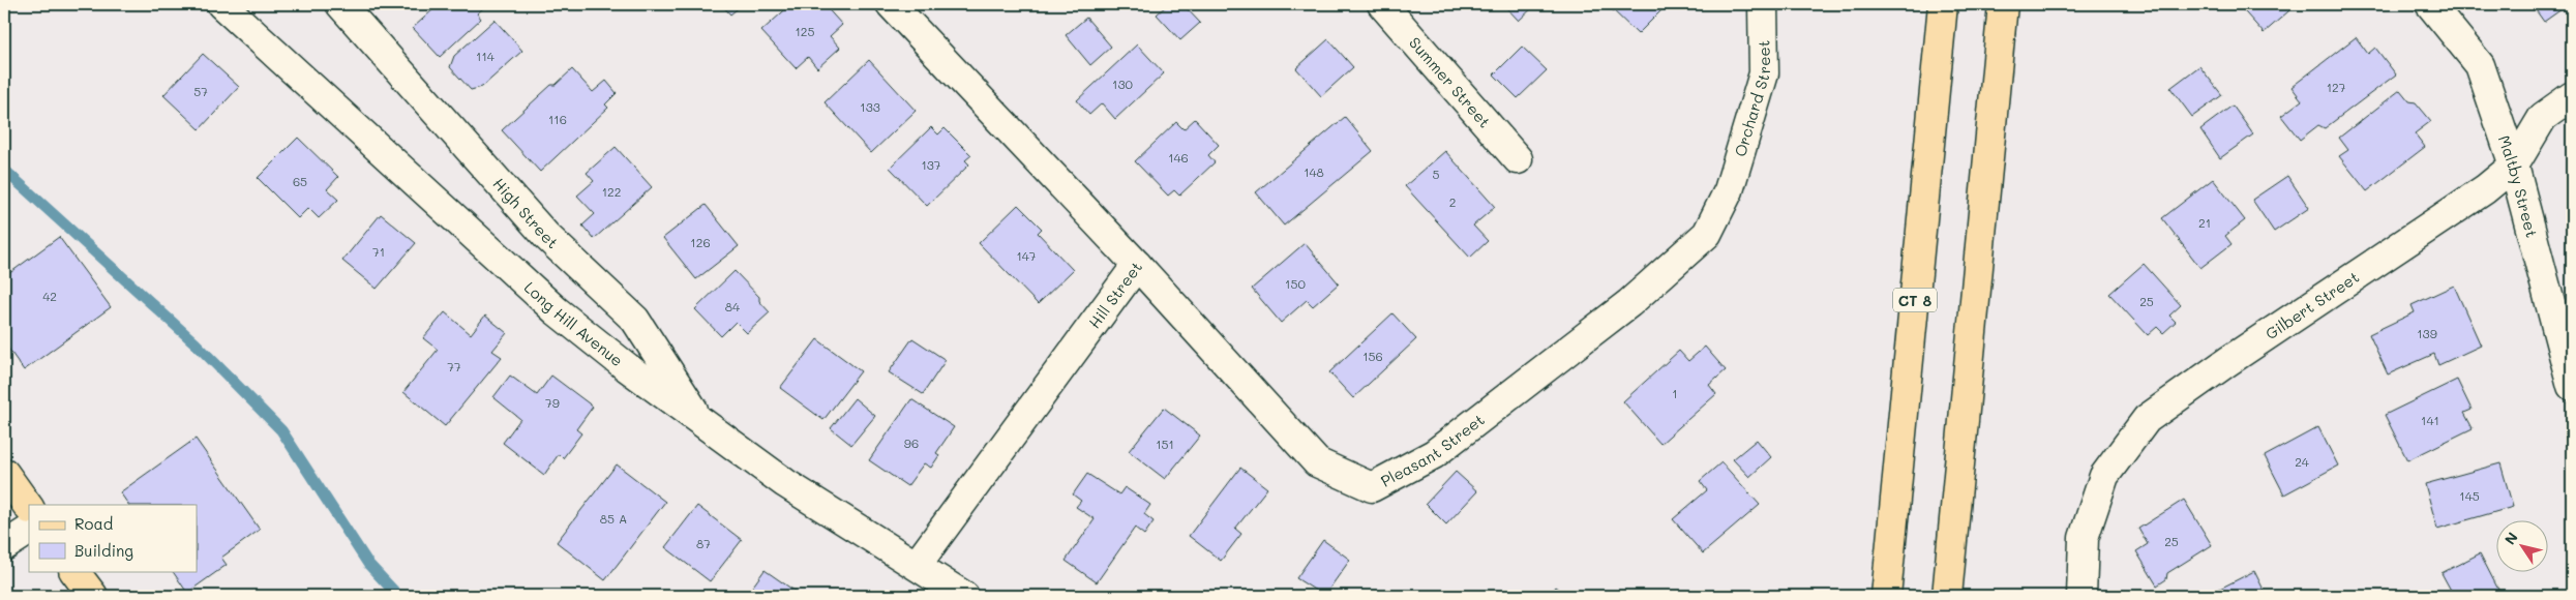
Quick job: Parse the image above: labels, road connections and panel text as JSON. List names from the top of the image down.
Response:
{
  "streets": {
    "main road": ["CT 8"],
    "street": [
      "Summer Street",
      "Orchard Street",
      "Maltby Street",
      "High Street",
      "Hill Street",
      "Gilbert Street",
      "Long Hill Avenue",
      "Pleasant Street"
    ]
  },
  "crossings": [
    ["Orchard Street", "Pleasant Street"],
    ["Maltby Street", "Gilbert Street"],
    ["High Street", "Long Hill Avenue"],
    ["Hill Street", "Long Hill Avenue"],
    ["Hill Street", "Pleasant Street"]
  ],
  "house_numbers": [
    "125",
    "114",
    "130",
    "127",
    "57",
    "133",
    "116",
    "146",
    "137",
    "148",
    "5",
    "65",
    "122",
    "2",
    "21",
    "126",
    "71",
    "147",
    "150",
    "42",
    "25",
    "84",
    "139",
    "156",
    "77",
    "1",
    "79",
    "141",
    "96",
    "151",
    "24",
    "145",
    "85 A",
    "25",
    "87"
  ],
  "legend": ["Road", "Building"],
  "north": "top left"
}
